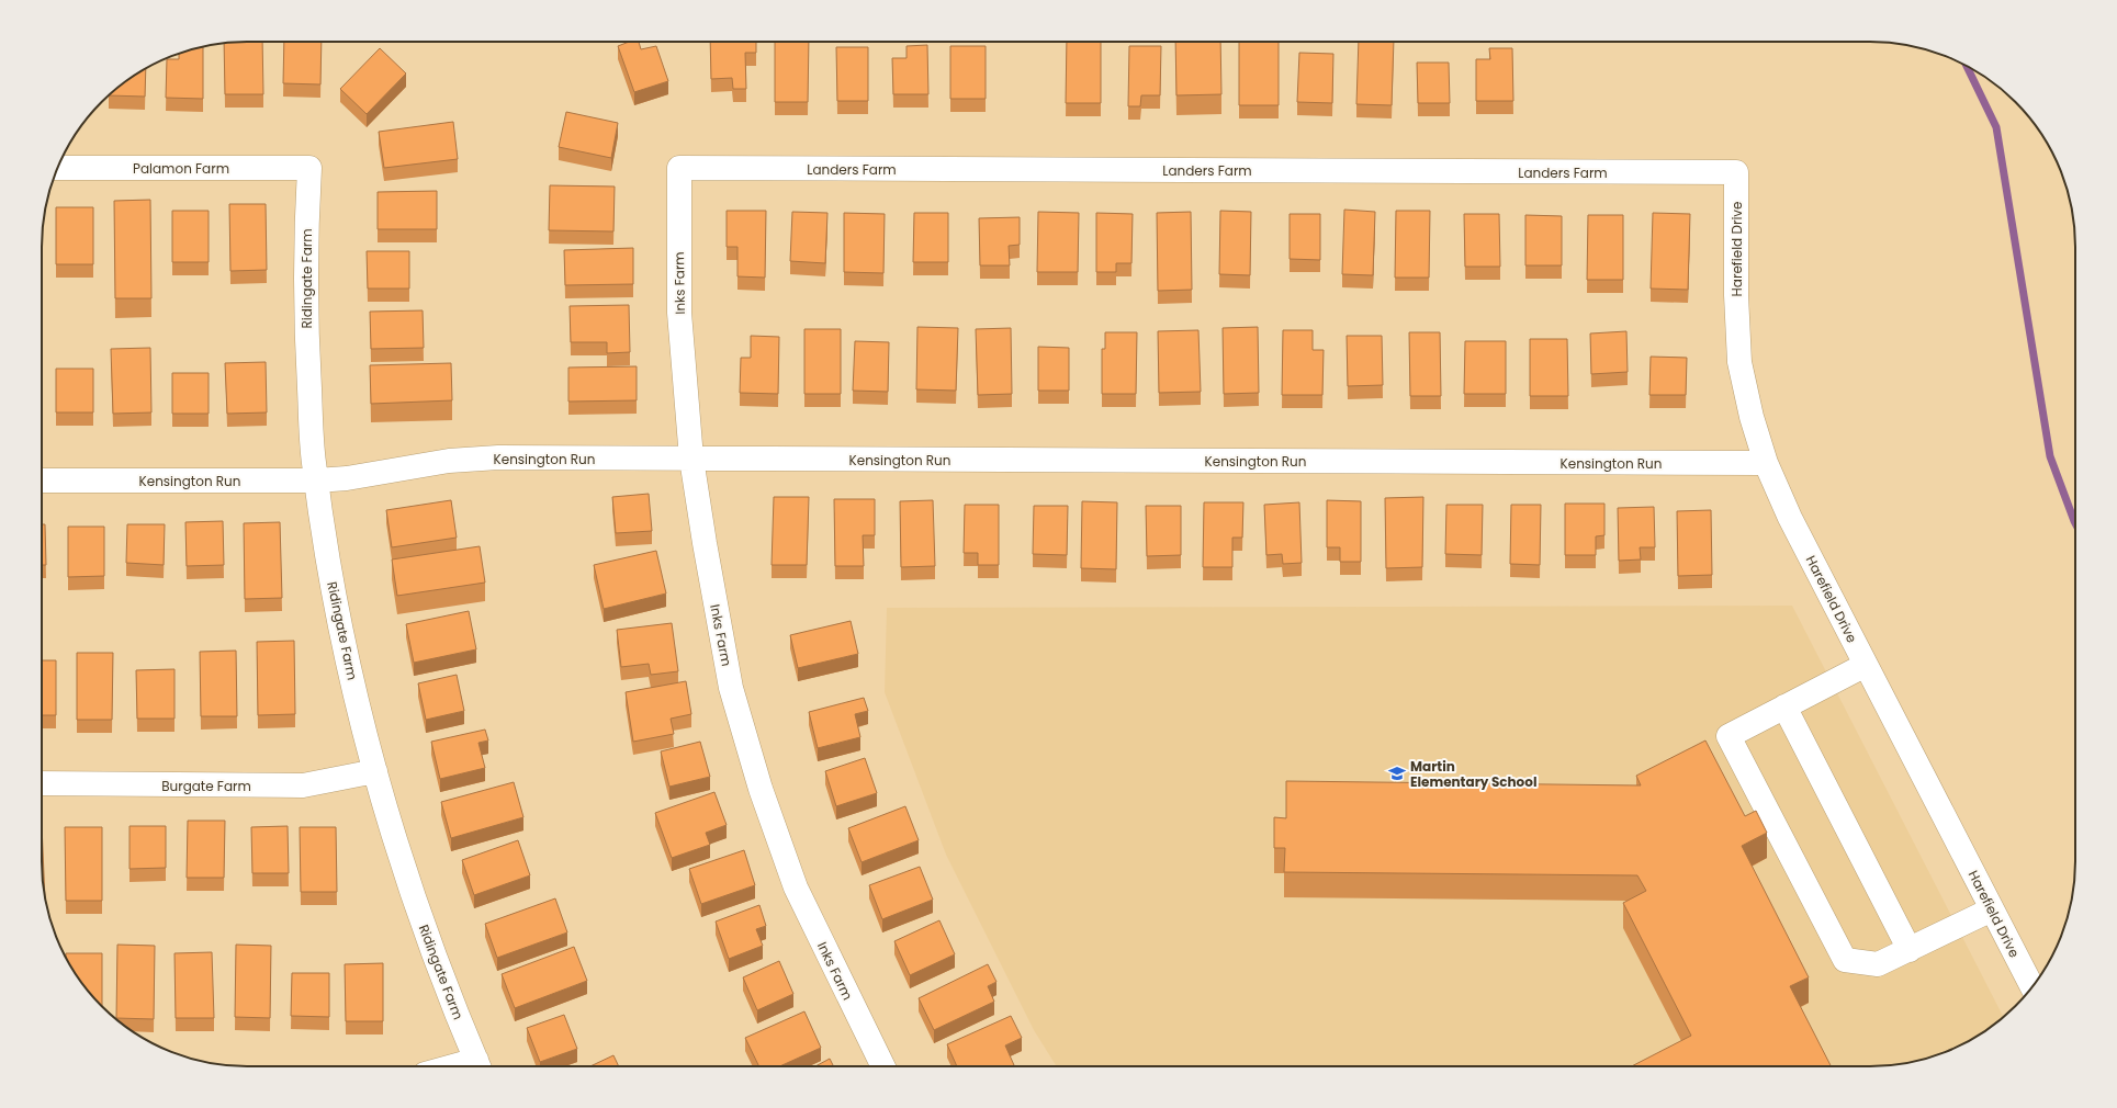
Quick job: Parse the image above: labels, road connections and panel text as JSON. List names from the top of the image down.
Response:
{
  "streets": {
    "street": [
      "Palamon Farm",
      "Landers Farm",
      "Harefield Drive",
      "Ridingate Farm",
      "Inks Farm",
      "Kensington Run",
      "Burgate Farm"
    ]
  },
  "crossings": [
    ["Palamon Farm", "Ridingate Farm"],
    ["Landers Farm", "Harefield Drive"],
    ["Landers Farm", "Inks Farm"],
    ["Harefield Drive", "Kensington Run"],
    ["Ridingate Farm", "Kensington Run"],
    ["Ridingate Farm", "Burgate Farm"],
    ["Inks Farm", "Kensington Run"]
  ],
  "places": {
    "school or university": ["Martin Elementary School"]
  }
}
